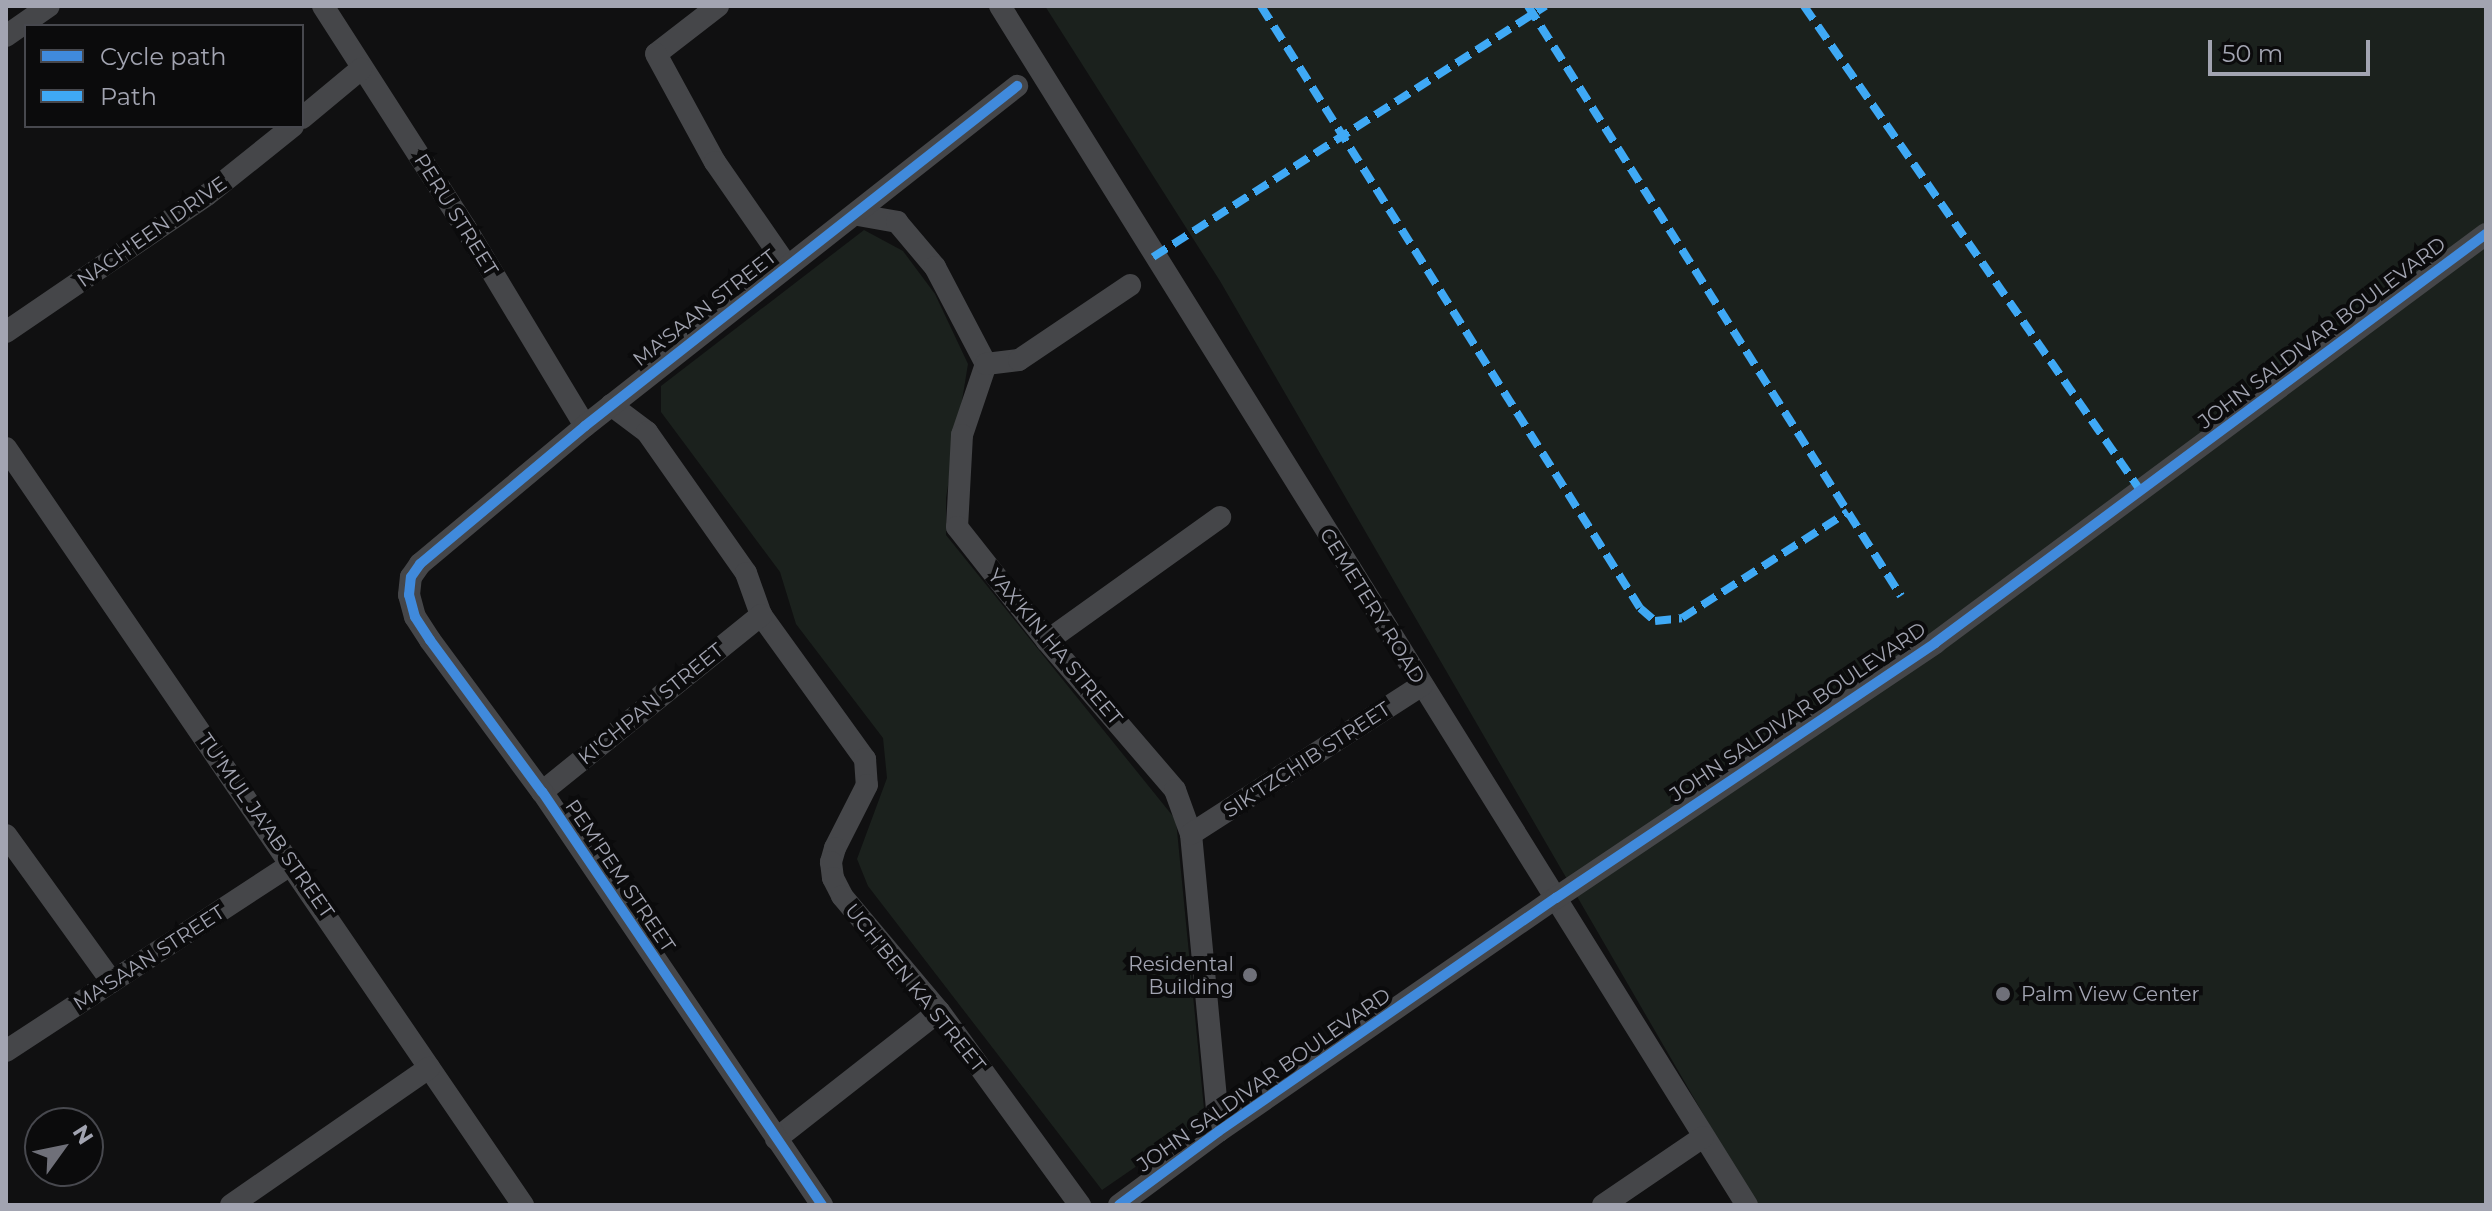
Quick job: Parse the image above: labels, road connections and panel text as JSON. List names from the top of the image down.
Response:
{
  "streets": {
    "street": [
      "PERU STREET",
      "NACH'EEN DRIVE",
      "MA'SAAN STREET",
      "JOHN SALDIVAR BOULEVARD",
      "CEMETERY ROAD",
      "YAX'KIN HA STREET",
      "KI'CHPAN STREET",
      "SIK'TZCHIB STREET",
      "TU'MUL JA'AB STREET",
      "PEM'PEM STREET",
      "UCH'BEN KA STREET"
    ]
  },
  "crossings": [
    ["PERU STREET", "MA'SAAN STREET"],
    ["MA'SAAN STREET", "TU'MUL JA'AB STREET"],
    ["MA'SAAN STREET", "PEM'PEM STREET"],
    ["MA'SAAN STREET", "UCH'BEN KA STREET"],
    ["JOHN SALDIVAR BOULEVARD", "CEMETERY ROAD"],
    ["JOHN SALDIVAR BOULEVARD", "YAX'KIN HA STREET"],
    ["CEMETERY ROAD", "SIK'TZCHIB STREET"],
    ["YAX'KIN HA STREET", "SIK'TZCHIB STREET"],
    ["KI'CHPAN STREET", "PEM'PEM STREET"],
    ["KI'CHPAN STREET", "UCH'BEN KA STREET"]
  ],
  "places": ["Residental Building", "Palm View Center"],
  "legend": ["Cycle path", "Path"],
  "scale_bar": "50 m",
  "north": "top right"
}
